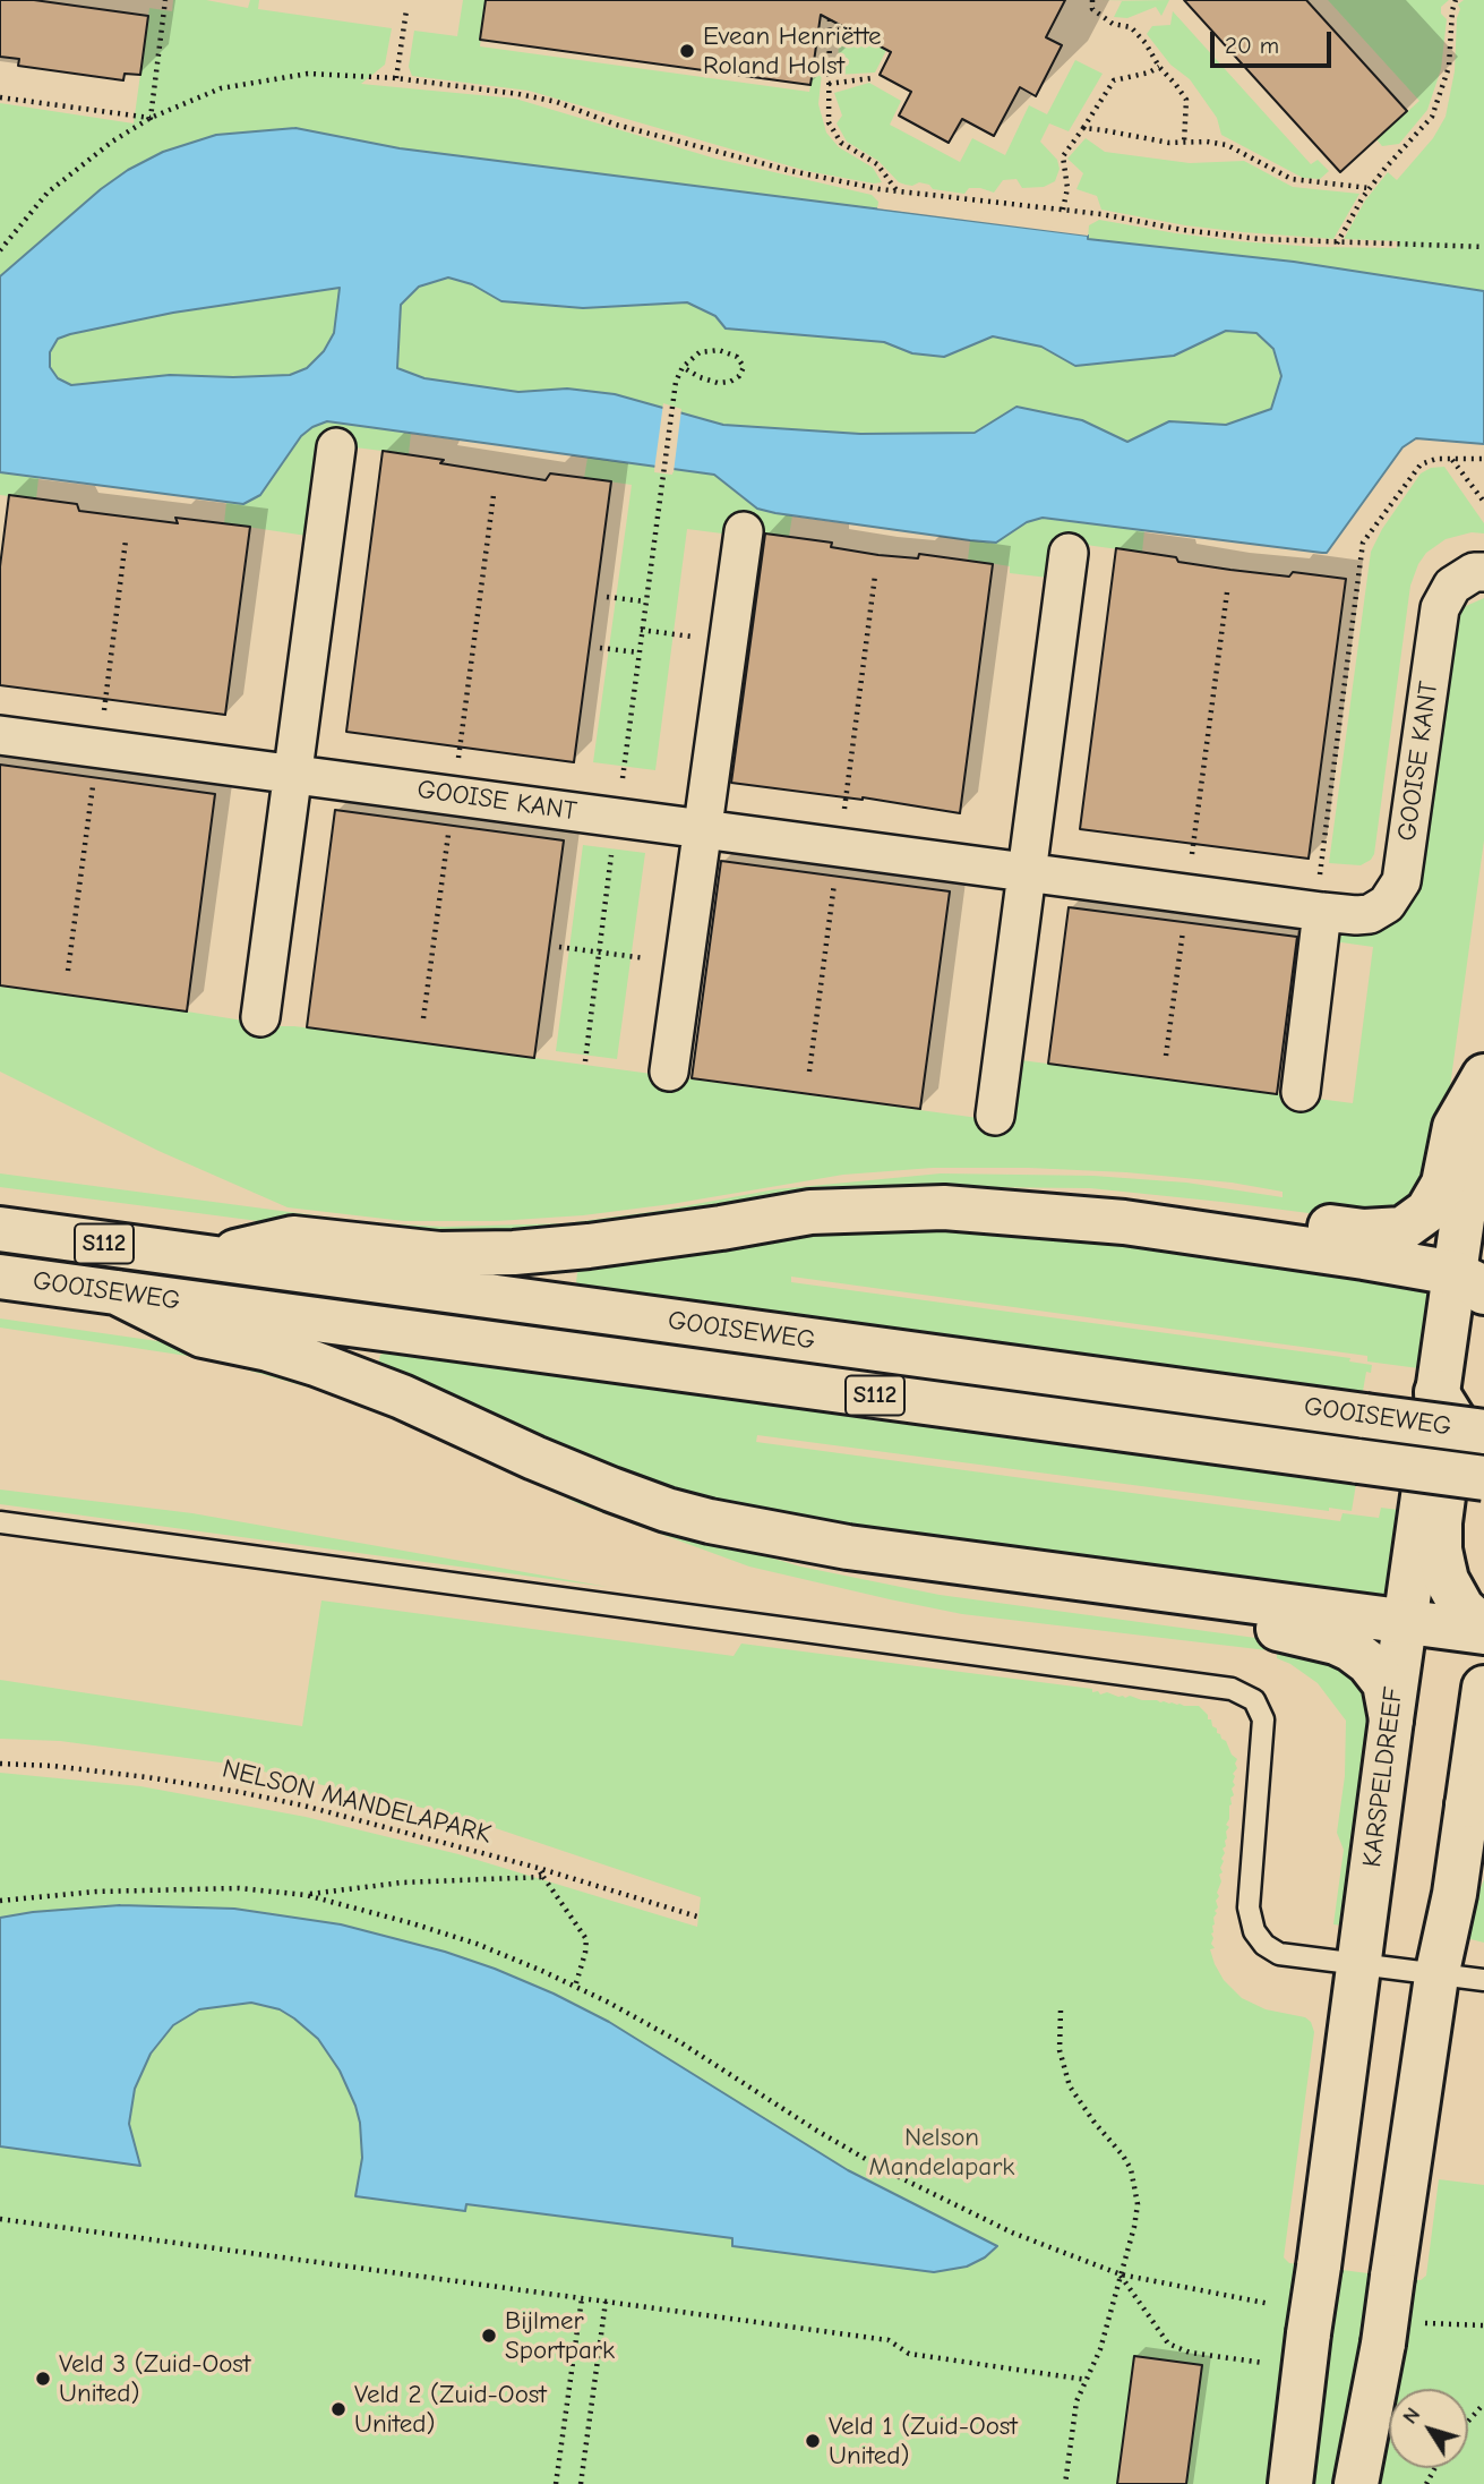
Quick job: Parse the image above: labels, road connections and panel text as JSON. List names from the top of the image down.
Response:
{
  "streets": {
    "main road": ["S112", "GOOISEWEG", "KARSPELDREEF"],
    "street": ["GOOISE KANT"],
    "path": ["NELSON MANDELAPARK"]
  },
  "parks": ["Nelson Mandelapark"],
  "places": [
    "Evean Henriëtte Roland Holst",
    "Bijlmer Sportpark",
    "Veld 3 (Zuid-Oost United)",
    "Veld 2 (Zuid-Oost United)",
    "Veld 1 (Zuid-Oost United)"
  ],
  "scale_bar": "20 m",
  "north": "top left"
}
